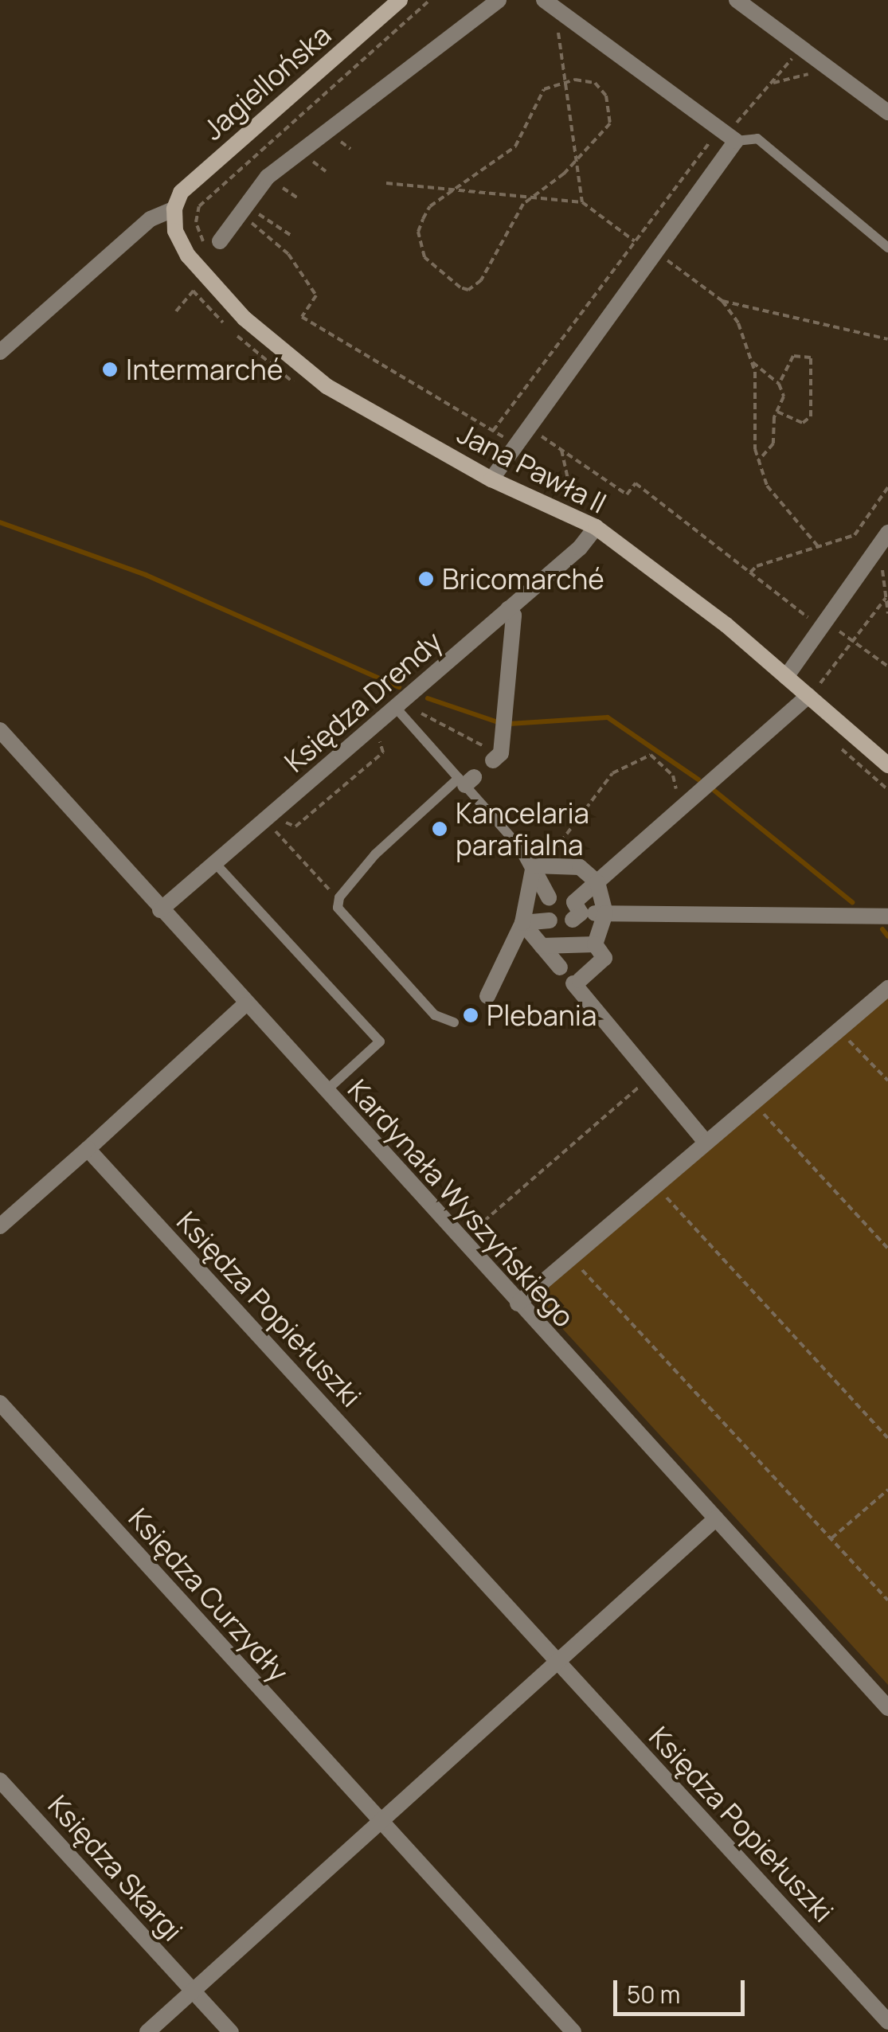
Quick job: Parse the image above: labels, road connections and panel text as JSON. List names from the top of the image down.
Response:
{
  "streets": {
    "street": [
      "Jagiellońska",
      "Jana Pawła II",
      "Księdza Drendy",
      "Kardynała Wyszyńskiego",
      "Księdza Popiełuszki",
      "Księdza Curzydły",
      "Księdza Skargi"
    ]
  },
  "crossings": [
    ["Jagiellońska", "Jana Pawła II"],
    ["Jana Pawła II", "Księdza Drendy"],
    ["Księdza Drendy", "Kardynała Wyszyńskiego"]
  ],
  "places": [
    "Intermarché",
    "Bricomarché",
    "Kancelaria parafialna",
    "Plebania"
  ],
  "scale_bar": "50 m"
}
